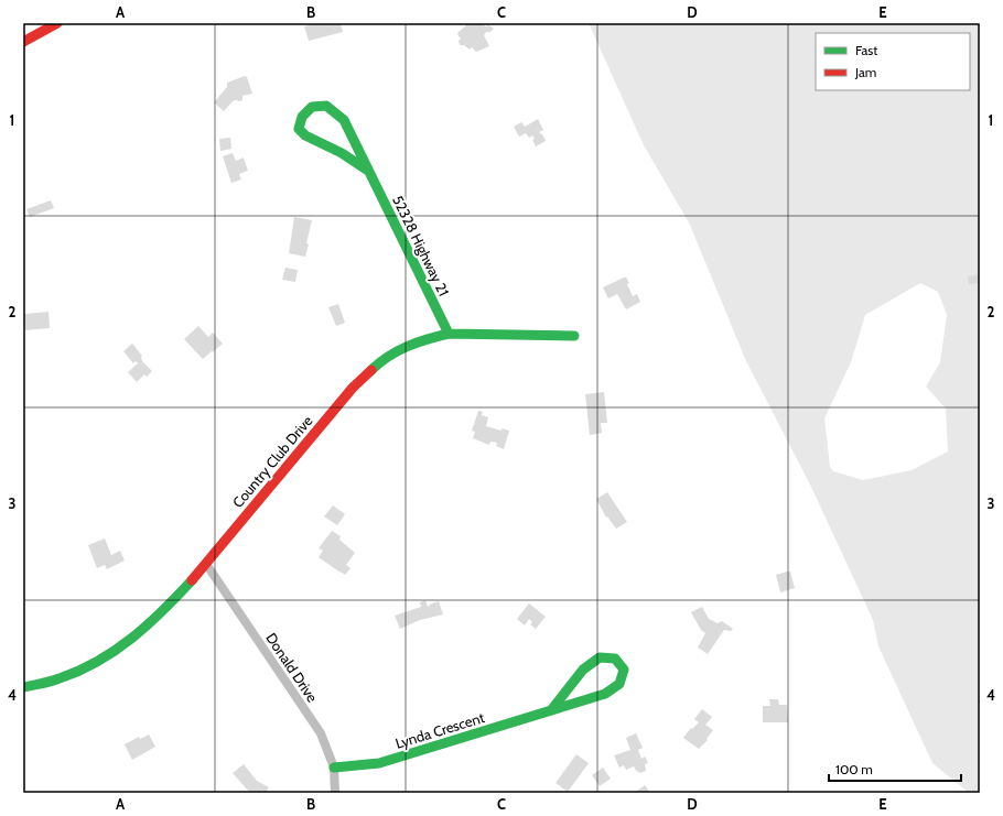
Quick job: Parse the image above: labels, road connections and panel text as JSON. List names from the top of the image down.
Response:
{
  "streets": {
    "street": [
      "52328 Highway 21",
      "Country Club Drive",
      "Donald Drive",
      "Lynda Crescent"
    ]
  },
  "crossings": [
    ["52328 Highway 21", "Country Club Drive"],
    ["Country Club Drive", "Donald Drive"],
    ["Donald Drive", "Lynda Crescent"]
  ],
  "legend": ["Fast", "Jam"],
  "scale_bar": "100 m",
  "grid": {
    "columns": [
      "A",
      "B",
      "C",
      "D",
      "E"
    ],
    "rows": [
      "1",
      "2",
      "3",
      "4"
    ]
  }
}
